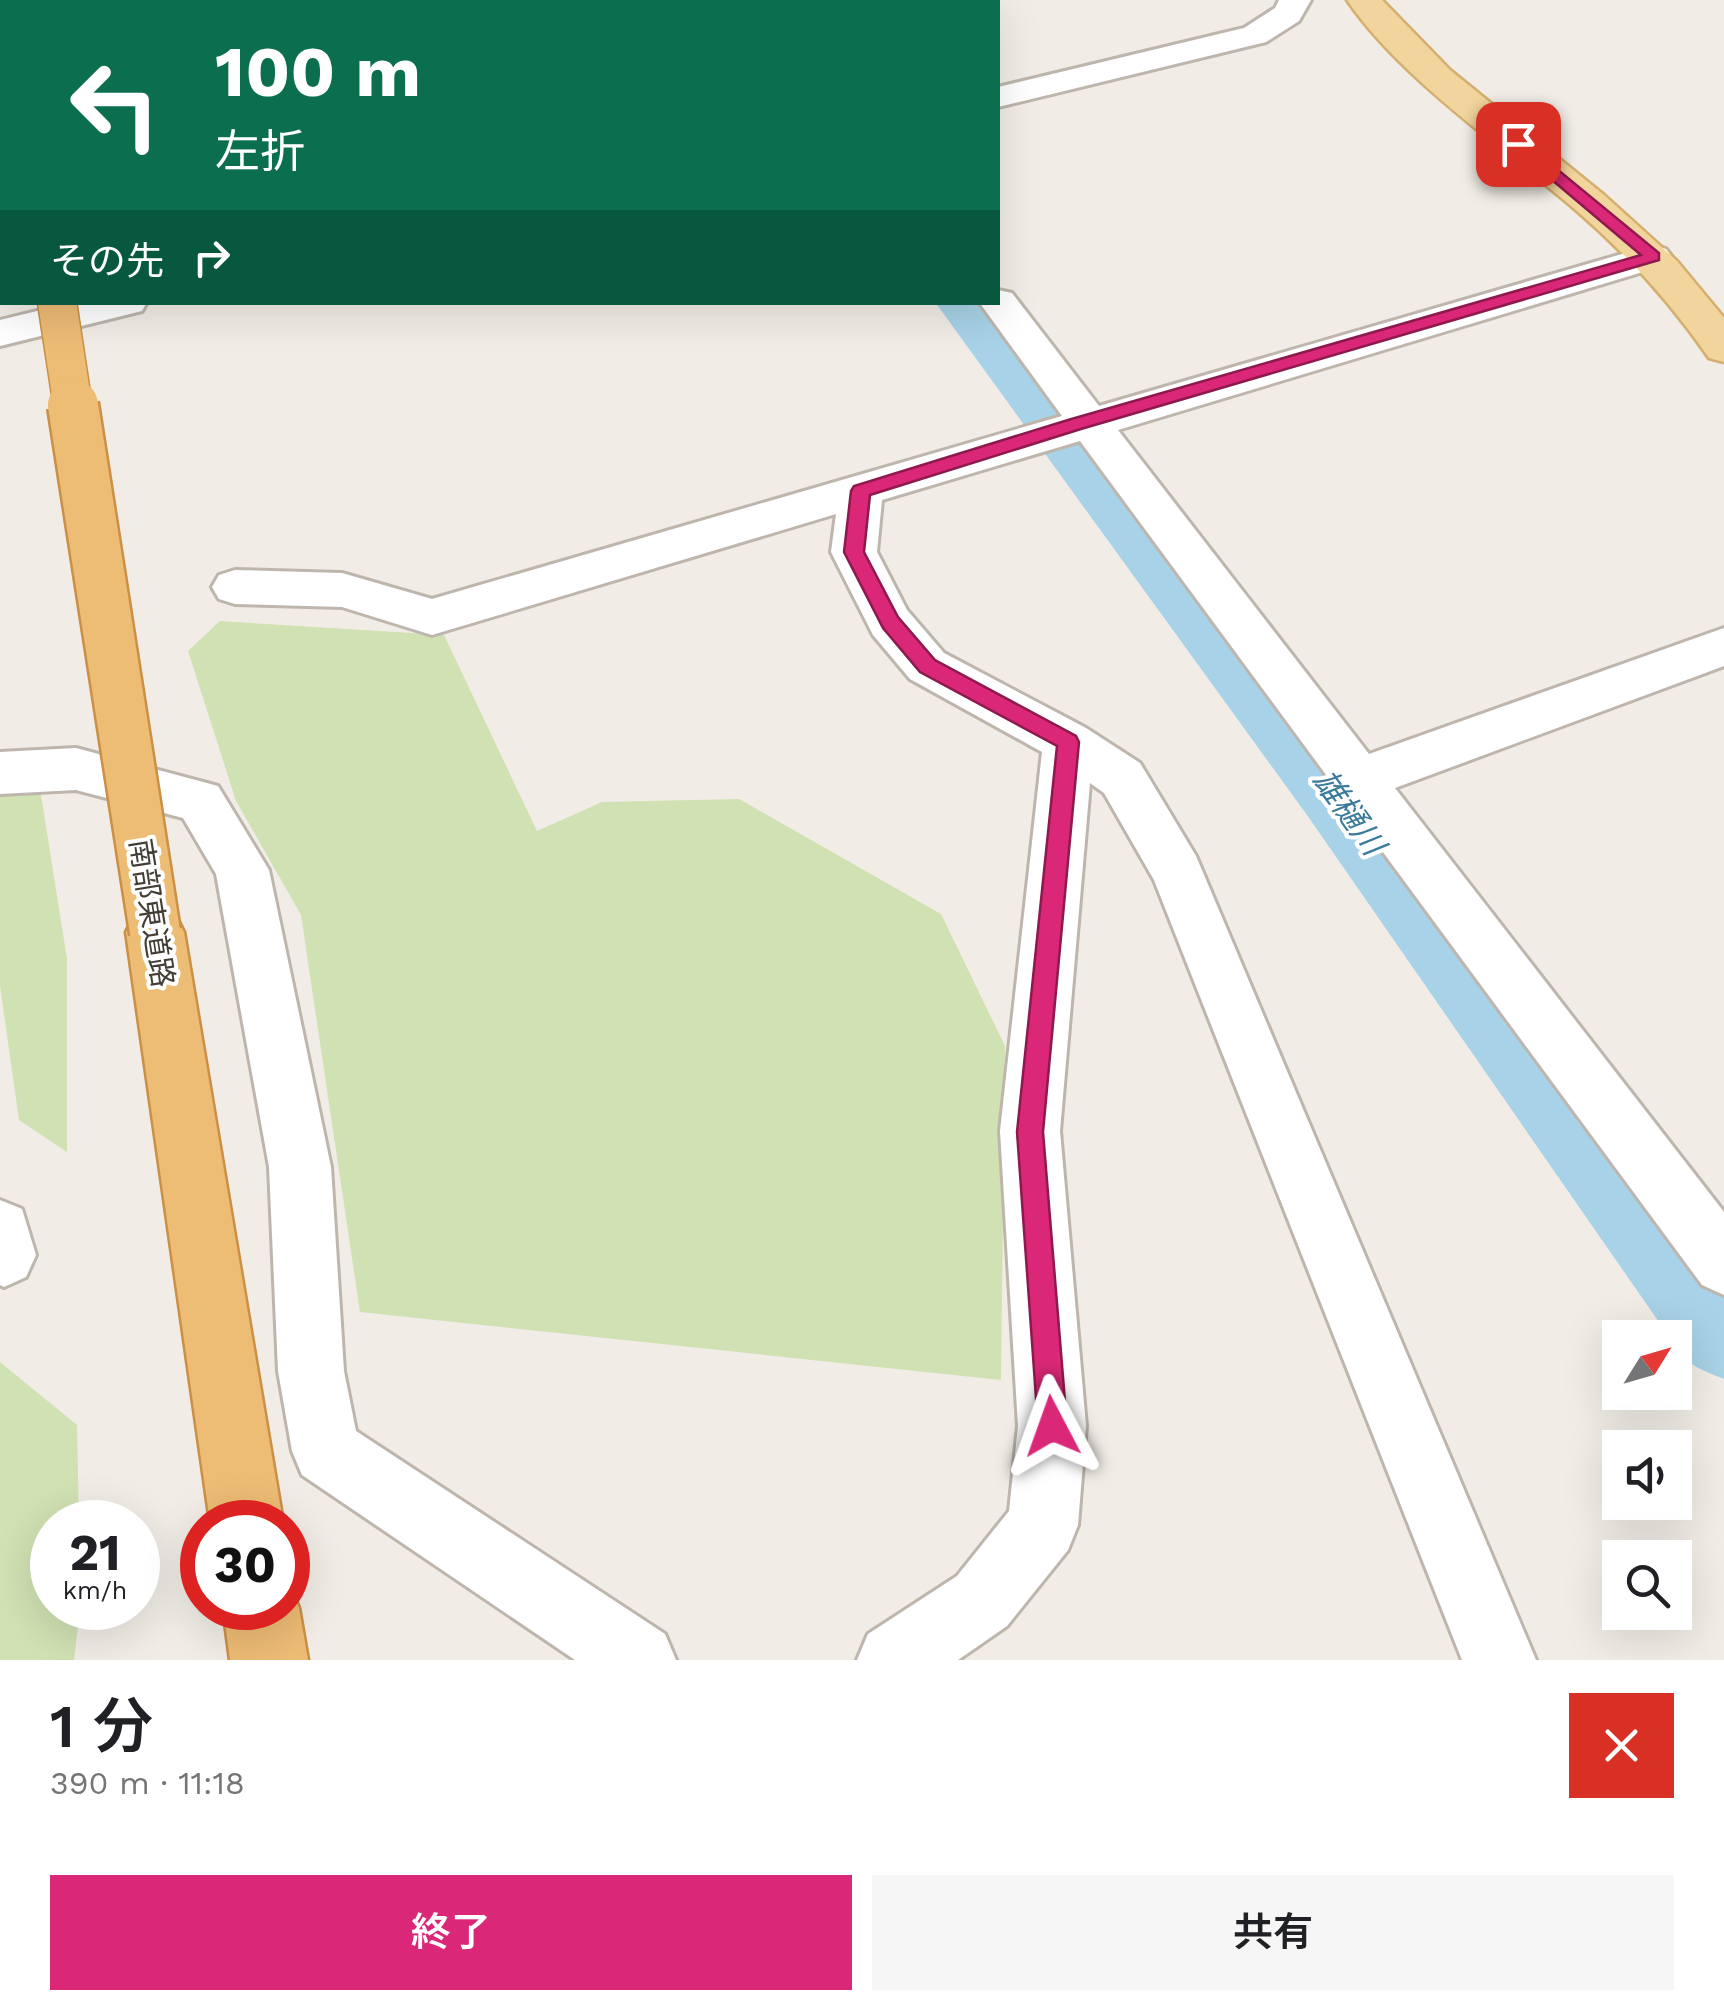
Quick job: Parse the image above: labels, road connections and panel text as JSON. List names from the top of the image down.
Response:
{
  "streets": {
    "highway": ["南部東道路"]
  },
  "water": ["雄樋川"],
  "north": "top right",
  "page": {
    "turn": ["100 m", "左折"],
    "then": "その先",
    "speed": "21 km/h",
    "limit": "30",
    "heading": ["1 分", "390 m · 11:18"],
    "buttons": ["終了", "共有"]
  }
}
